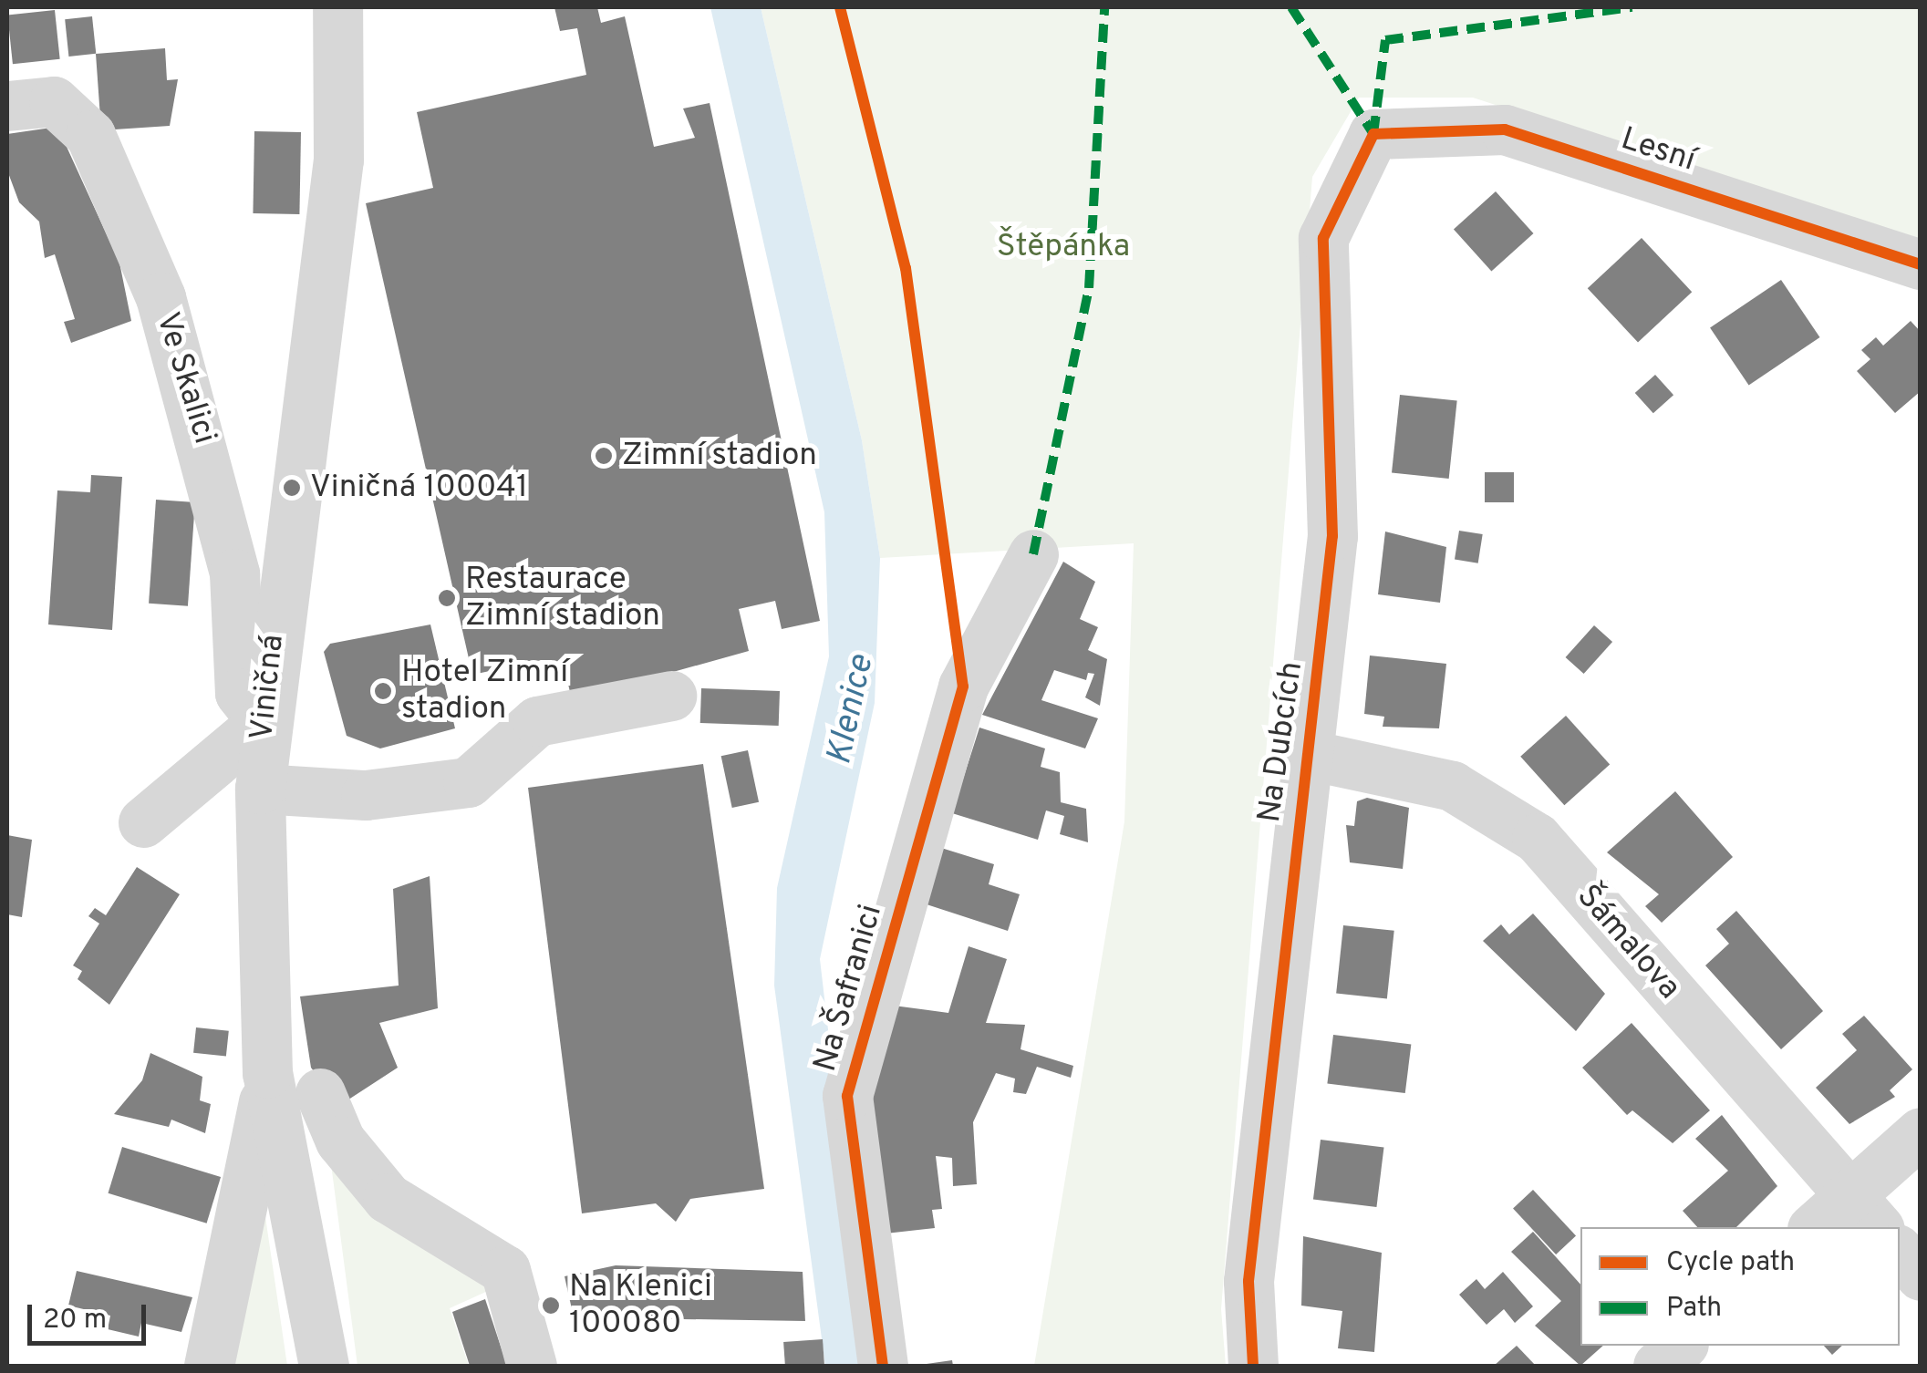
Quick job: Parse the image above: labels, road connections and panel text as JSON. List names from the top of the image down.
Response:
{
  "streets": {
    "street": [
      "Lesní",
      "Ve Skalici",
      "Viničná",
      "Na Dubcích",
      "Šámalova",
      "Na Šafranici"
    ]
  },
  "crossings": [
    ["Lesní", "Na Dubcích"],
    ["Ve Skalici", "Viničná"],
    ["Na Dubcích", "Šámalova"]
  ],
  "water": ["Klenice"],
  "parks": ["Štěpánka"],
  "places": [
    "Zimní stadion",
    "Viničná 100041",
    "Restaurace Zimní stadion",
    "Hotel Zimní stadion",
    "Na Klenici 100080"
  ],
  "legend": ["Cycle path", "Path"],
  "scale_bar": "20 m"
}
